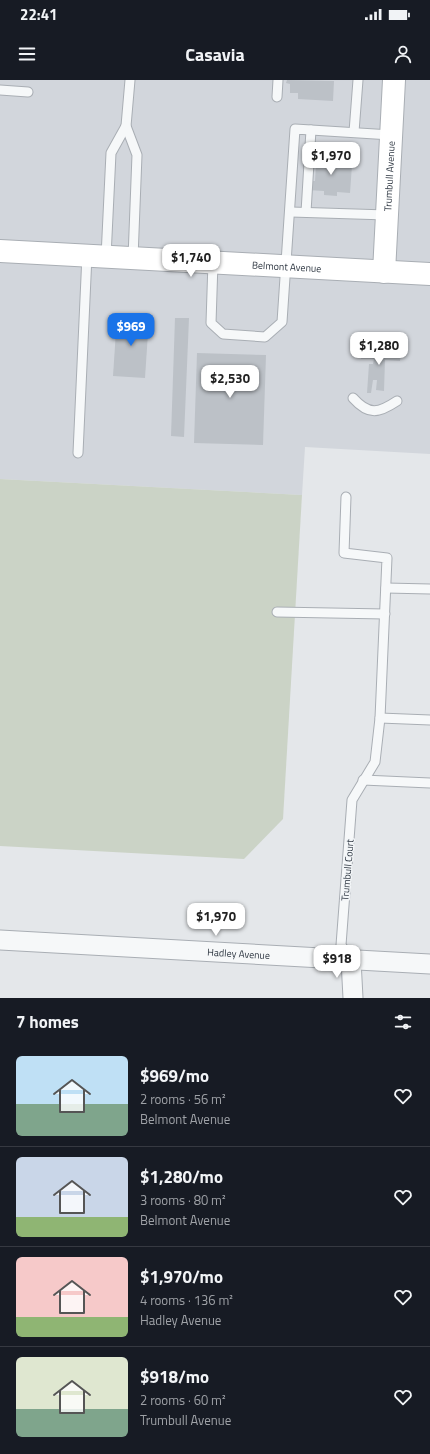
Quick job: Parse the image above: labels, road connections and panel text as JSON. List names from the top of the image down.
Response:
{
  "streets": {
    "main road": ["Trumbull Avenue", "Belmont Avenue"],
    "street": ["Hadley Avenue"],
    "lane": ["Trumbull Court"]
  },
  "crossings": [
    ["Trumbull Avenue", "Belmont Avenue"],
    ["Trumbull Court", "Hadley Avenue"]
  ],
  "page": {
    "status": "22:41",
    "header": "Casavia",
    "price": [
      "$1,970",
      "$1,740",
      "$969",
      "$1,280",
      "$2,530",
      "$1,970",
      "$918"
    ],
    "heading": "7 homes",
    "list": [
      {
        "name": "$969/mo",
        "note": "2 rooms · 56 m² · Belmont Avenue"
      },
      {
        "name": "$1,280/mo",
        "note": "3 rooms · 80 m² · Belmont Avenue"
      },
      {
        "name": "$1,970/mo",
        "note": "4 rooms · 136 m² · Hadley Avenue"
      },
      {
        "name": "$918/mo",
        "note": "2 rooms · 60 m² · Trumbull Avenue"
      }
    ]
  }
}
